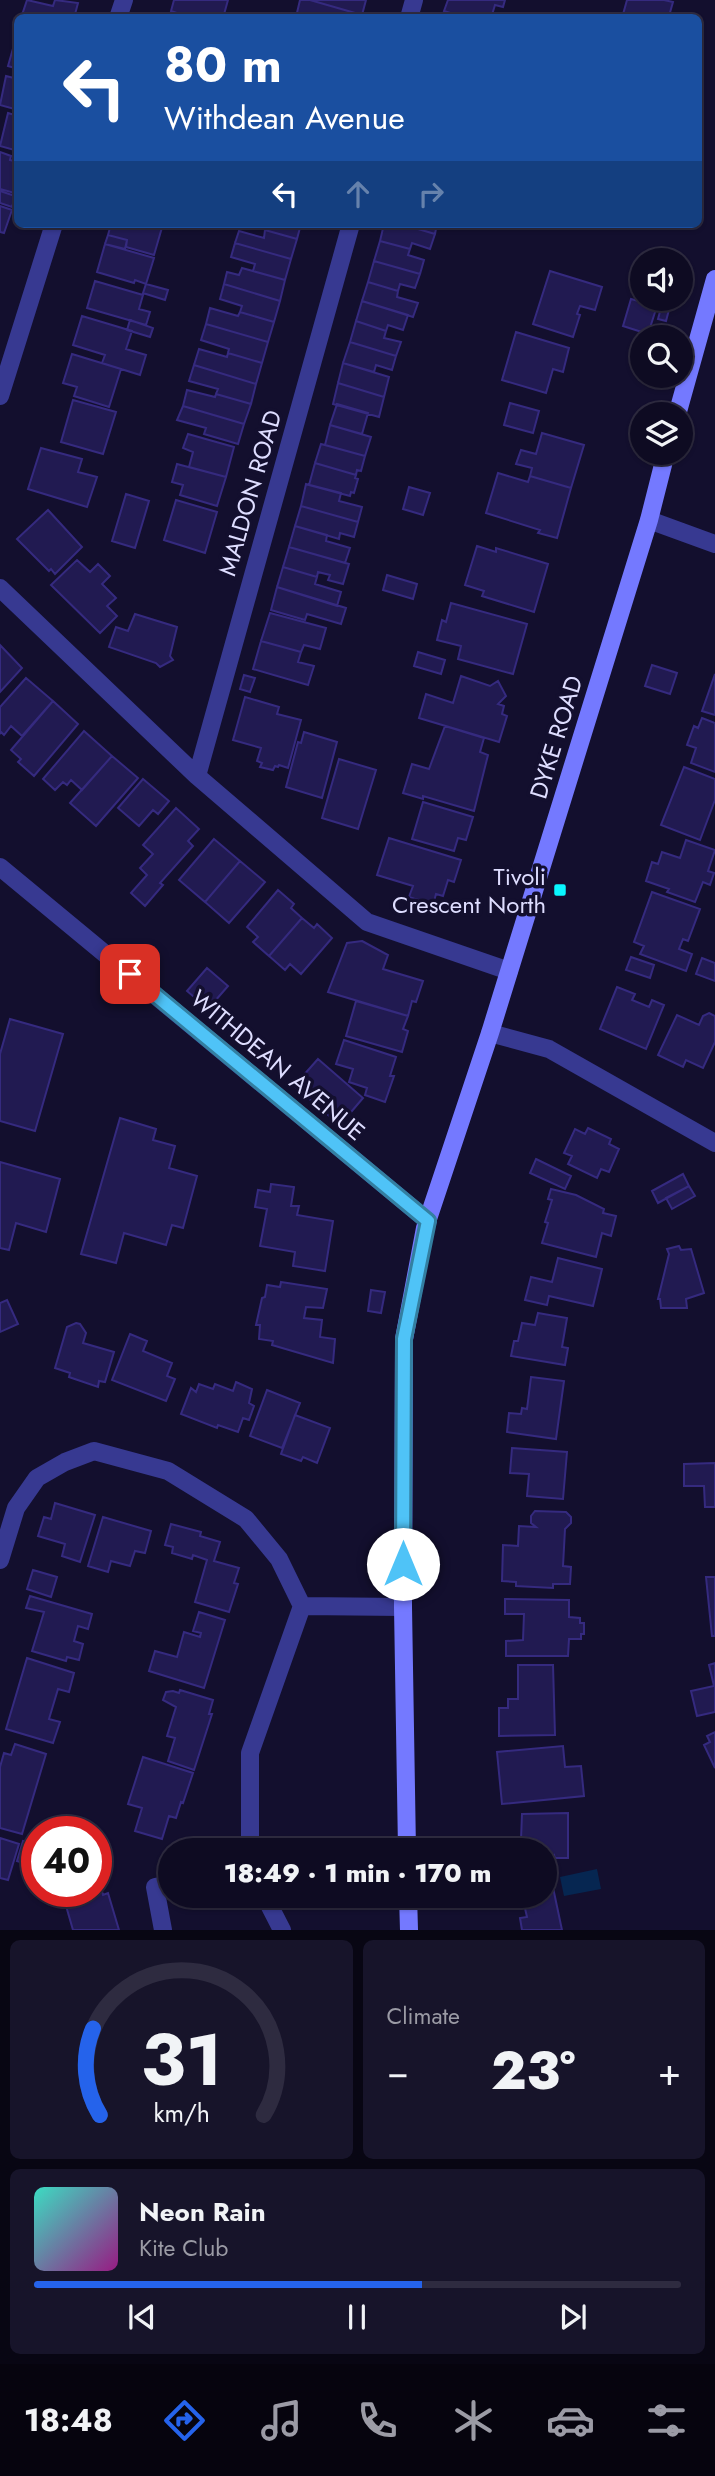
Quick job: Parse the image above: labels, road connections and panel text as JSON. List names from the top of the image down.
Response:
{
  "streets": {
    "street": ["MALDON ROAD", "DYKE ROAD", "WITHDEAN AVENUE"]
  },
  "crossings": [
    ["DYKE ROAD", "WITHDEAN AVENUE"]
  ],
  "places": {
    "transit": ["Tivoli Crescent North"]
  },
  "page": {
    "turn": ["80 m", "Withdean Avenue"],
    "limit": "40",
    "trip": "18:49 · 1 min · 170 m",
    "tile": "Climate",
    "heat": ["−", "23°", "+"],
    "song": ["Neon Rain", "Kite Club"],
    "tabs": "18:48",
    "gauge": ["31", "km/h"]
  }
}
